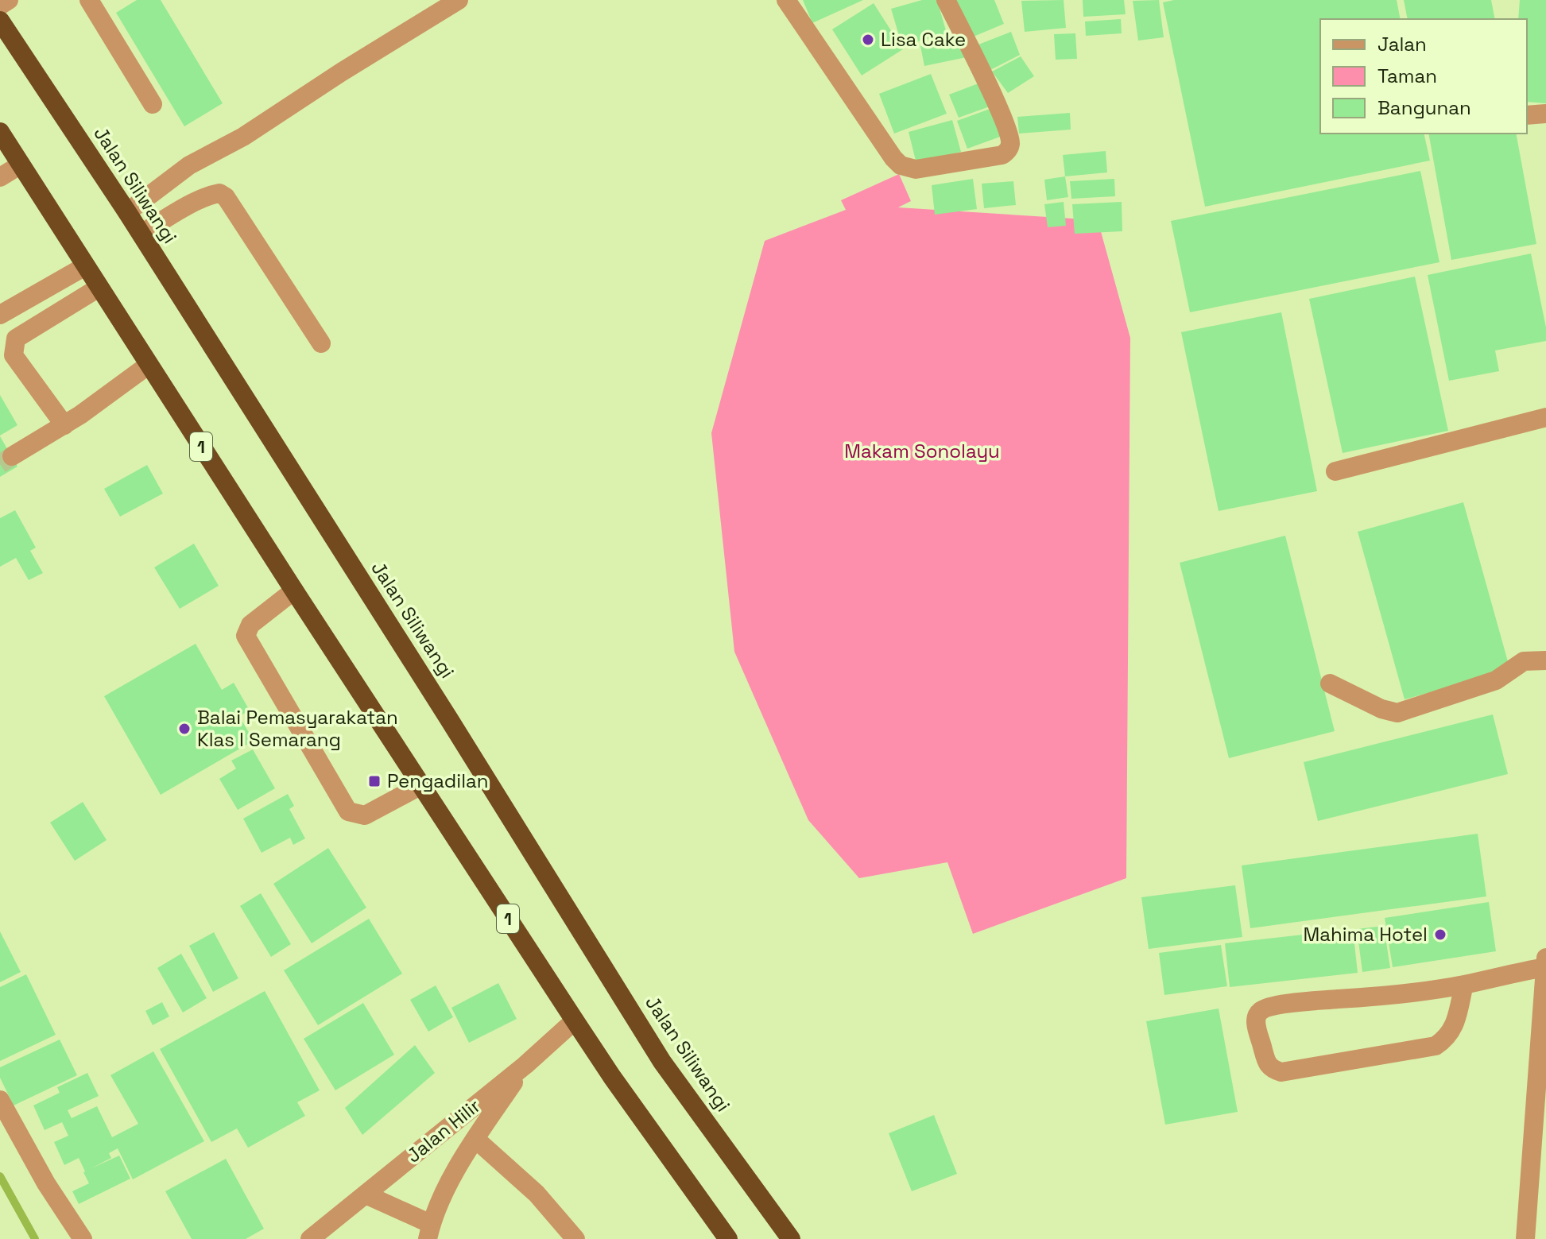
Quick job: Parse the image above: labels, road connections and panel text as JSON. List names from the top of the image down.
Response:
{
  "streets": {
    "highway": ["Jalan Siliwangi", "1"],
    "street": ["Jalan Hilir"]
  },
  "crossings": [
    ["1", "Jalan Hilir"]
  ],
  "parks": ["Makam Sonolayu"],
  "places": {
    "other": ["Lisa Cake", "Balai Pemasyarakatan Klas I Semarang", "Mahima Hotel"],
    "transit": ["Pengadilan"]
  },
  "legend": ["Jalan", "Taman", "Bangunan"]
}
